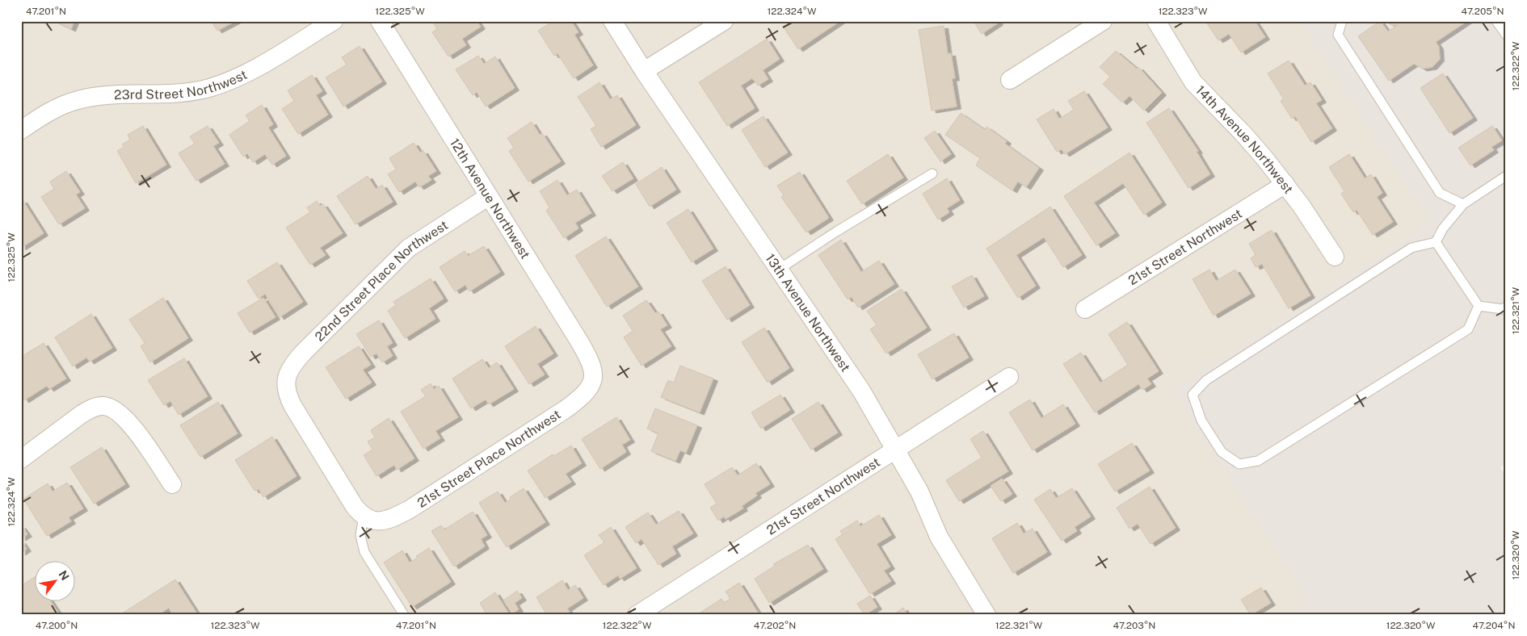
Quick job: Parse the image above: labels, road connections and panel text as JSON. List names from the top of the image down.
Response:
{
  "streets": {
    "street": [
      "23rd Street Northwest",
      "14th Avenue Northwest",
      "12th Avenue Northwest",
      "21st Street Northwest",
      "22nd Street Place Northwest",
      "13th Avenue Northwest",
      "21st Street Place Northwest"
    ]
  },
  "crossings": [
    ["14th Avenue Northwest", "21st Street Northwest"],
    ["12th Avenue Northwest", "22nd Street Place Northwest"],
    ["12th Avenue Northwest", "21st Street Place Northwest"],
    ["21st Street Northwest", "13th Avenue Northwest"],
    ["22nd Street Place Northwest", "21st Street Place Northwest"]
  ],
  "north": "top right",
  "coordinates": [
    "47.201°N",
    "122.325°W",
    "122.324°W",
    "122.323°W",
    "47.205°N",
    "122.322°W",
    "122.321°W",
    "122.320°W",
    "47.200°N",
    "47.202°N",
    "47.203°N",
    "47.204°N"
  ]
}
